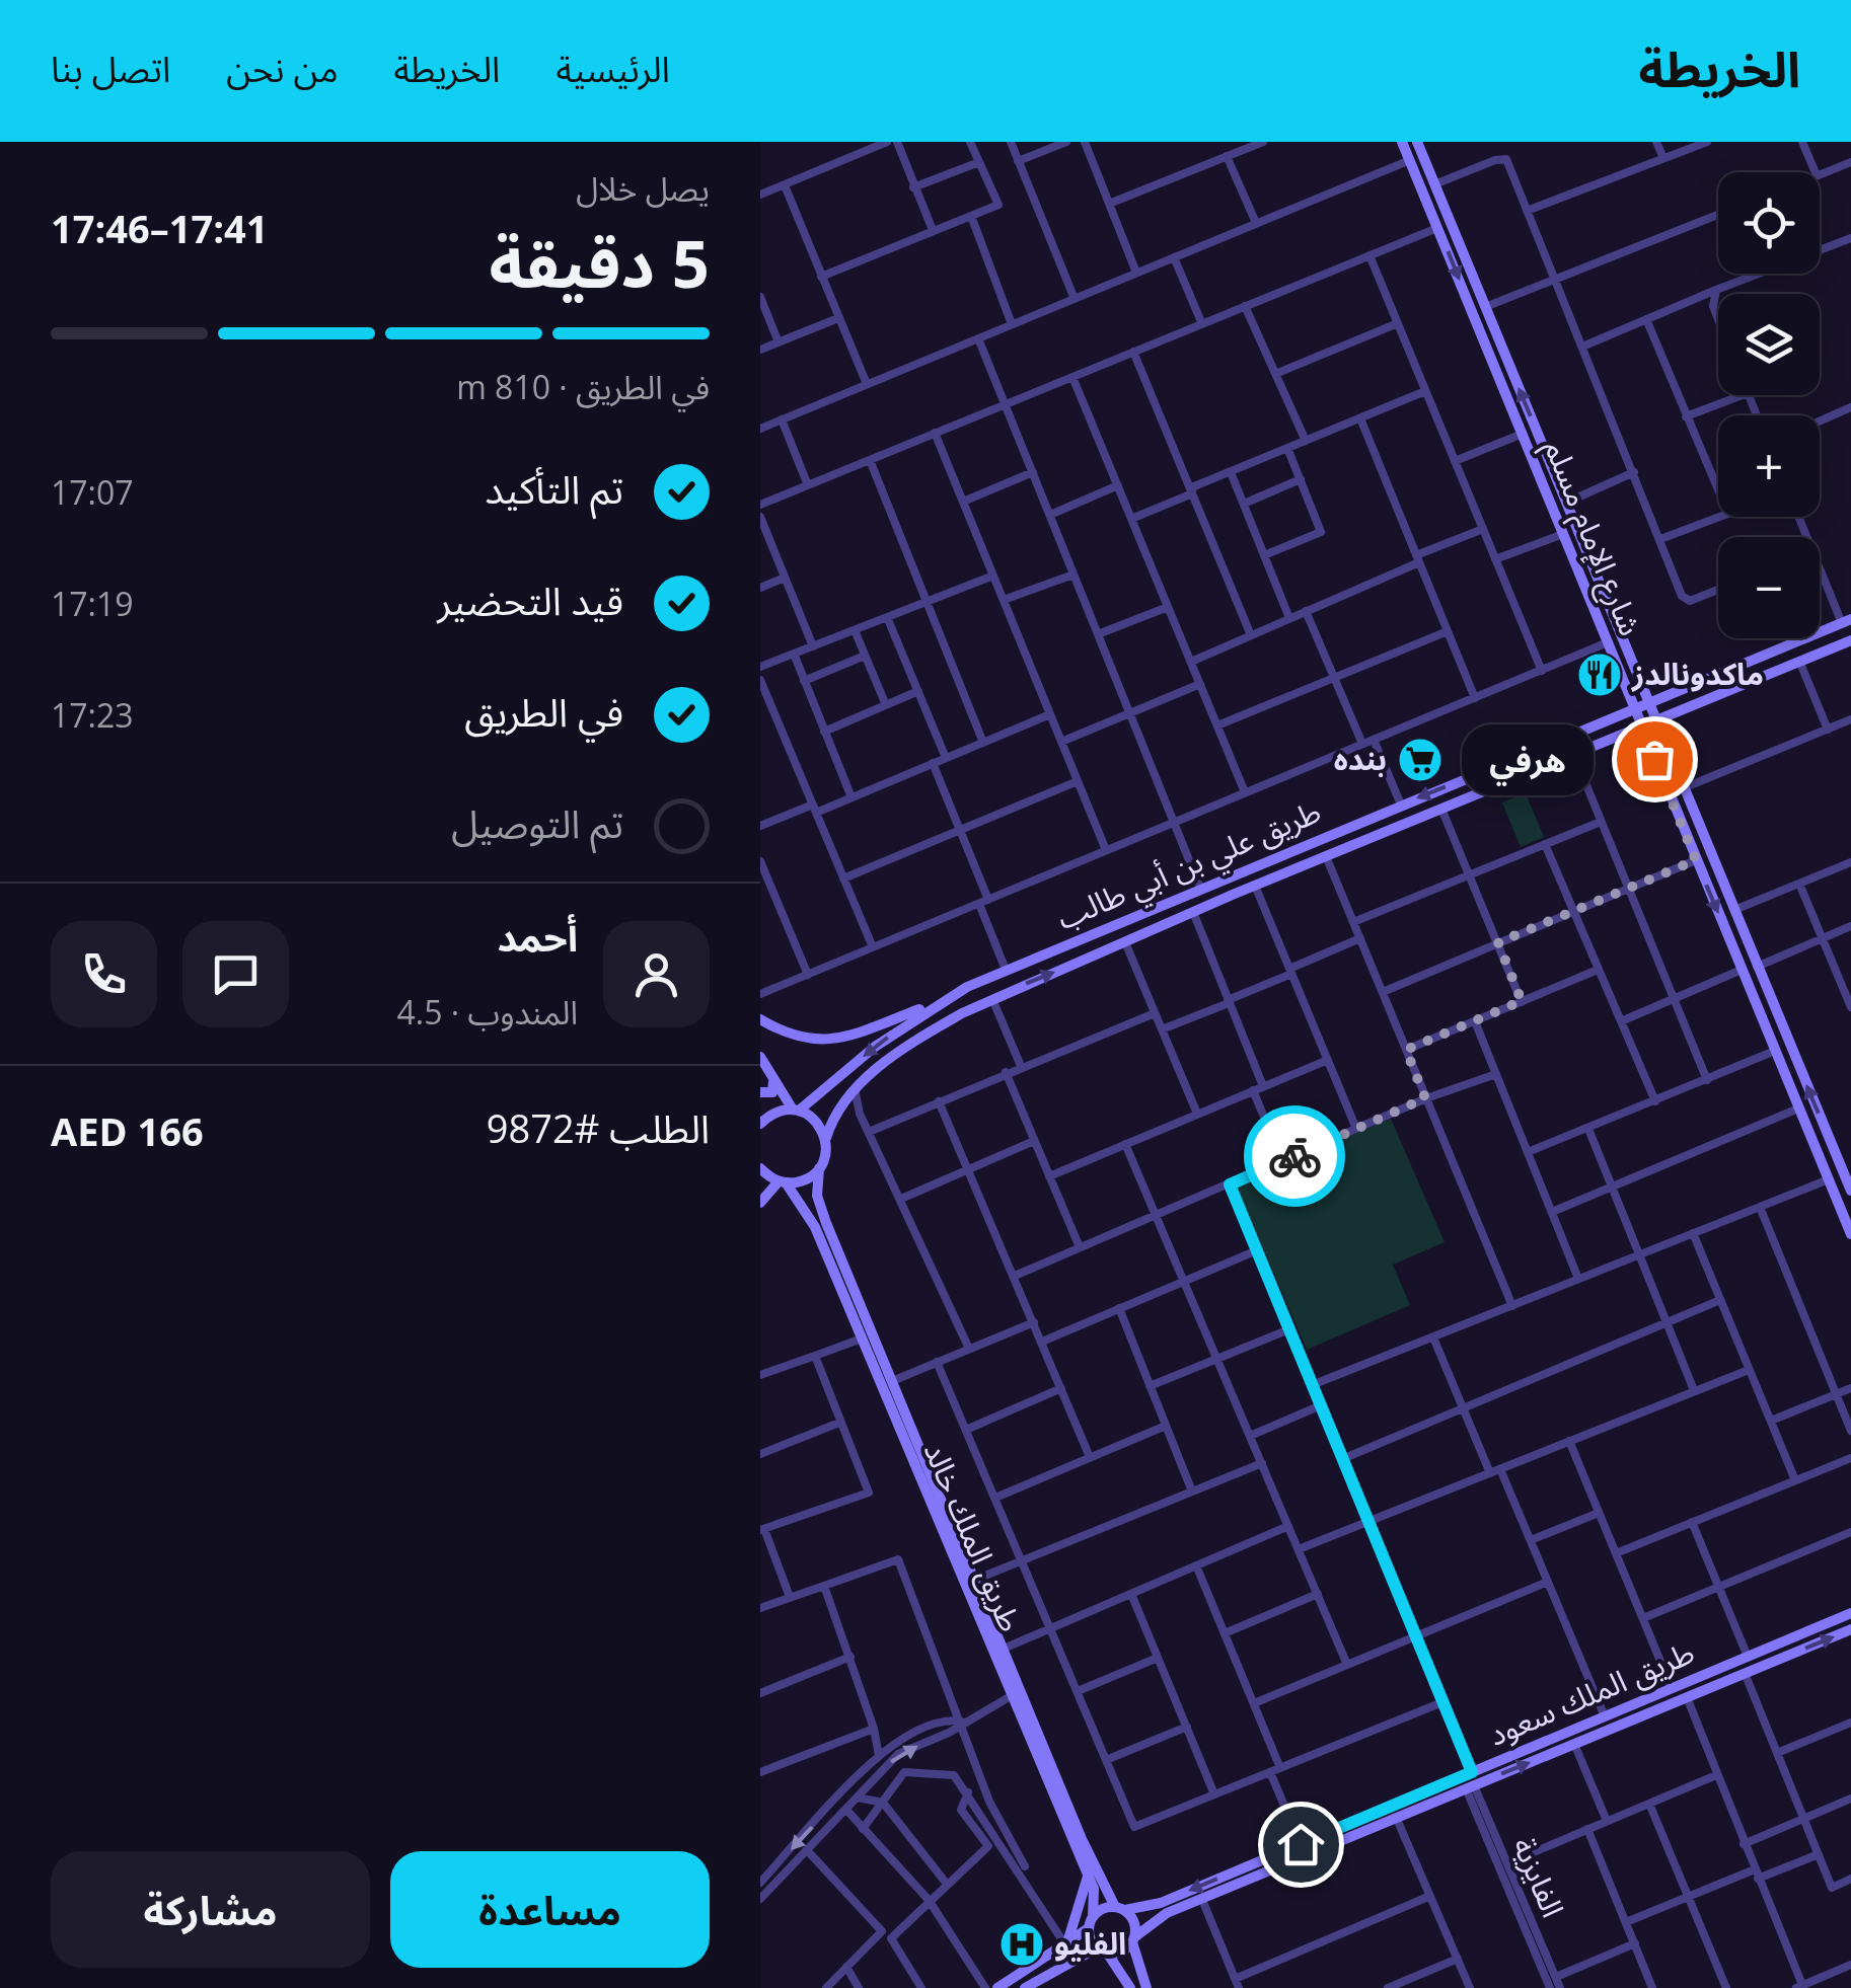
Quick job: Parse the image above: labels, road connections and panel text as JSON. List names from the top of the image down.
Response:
{
  "streets": {
    "main road": [
      "شارع الإمام مسلم",
      "طريق علي بن أبي طالب",
      "طريق الملك خالد",
      "طريق الملك سعود"
    ],
    "street": ["الفايزية"]
  },
  "crossings": [
    ["شارع الإمام مسلم", "طريق علي بن أبي طالب"],
    ["طريق علي بن أبي طالب", "طريق الملك خالد"],
    ["طريق الملك خالد", "طريق الملك سعود"],
    ["طريق الملك سعود", "الفايزية"]
  ],
  "places": {
    "restaurant": ["ماكدونالدز"],
    "other": ["هرفي"],
    "supermarket": ["بنده"],
    "hospital": ["الفليو"]
  },
  "page": {
    "header": "الخريطة",
    "nav": [
      "الرئيسية",
      "الخريطة",
      "من نحن",
      "اتصل بنا"
    ],
    "heading": ["5 دقيقة", "يصل خلال", "17:41–17:46"],
    "panel": [
      "أحمد",
      "المندوب · 4.5",
      "الطلب #9872",
      "AED 166"
    ],
    "map_buttons": ["+", "−"],
    "bar": "في الطريق · 810 m",
    "list": [
      ["تم التأكيد", "17:07"],
      ["قيد التحضير", "17:19"],
      ["في الطريق", "17:23"],
      "تم التوصيل"
    ],
    "bubble": "هرفي",
    "buttons": ["مساعدة", "مشاركة"]
  }
}
